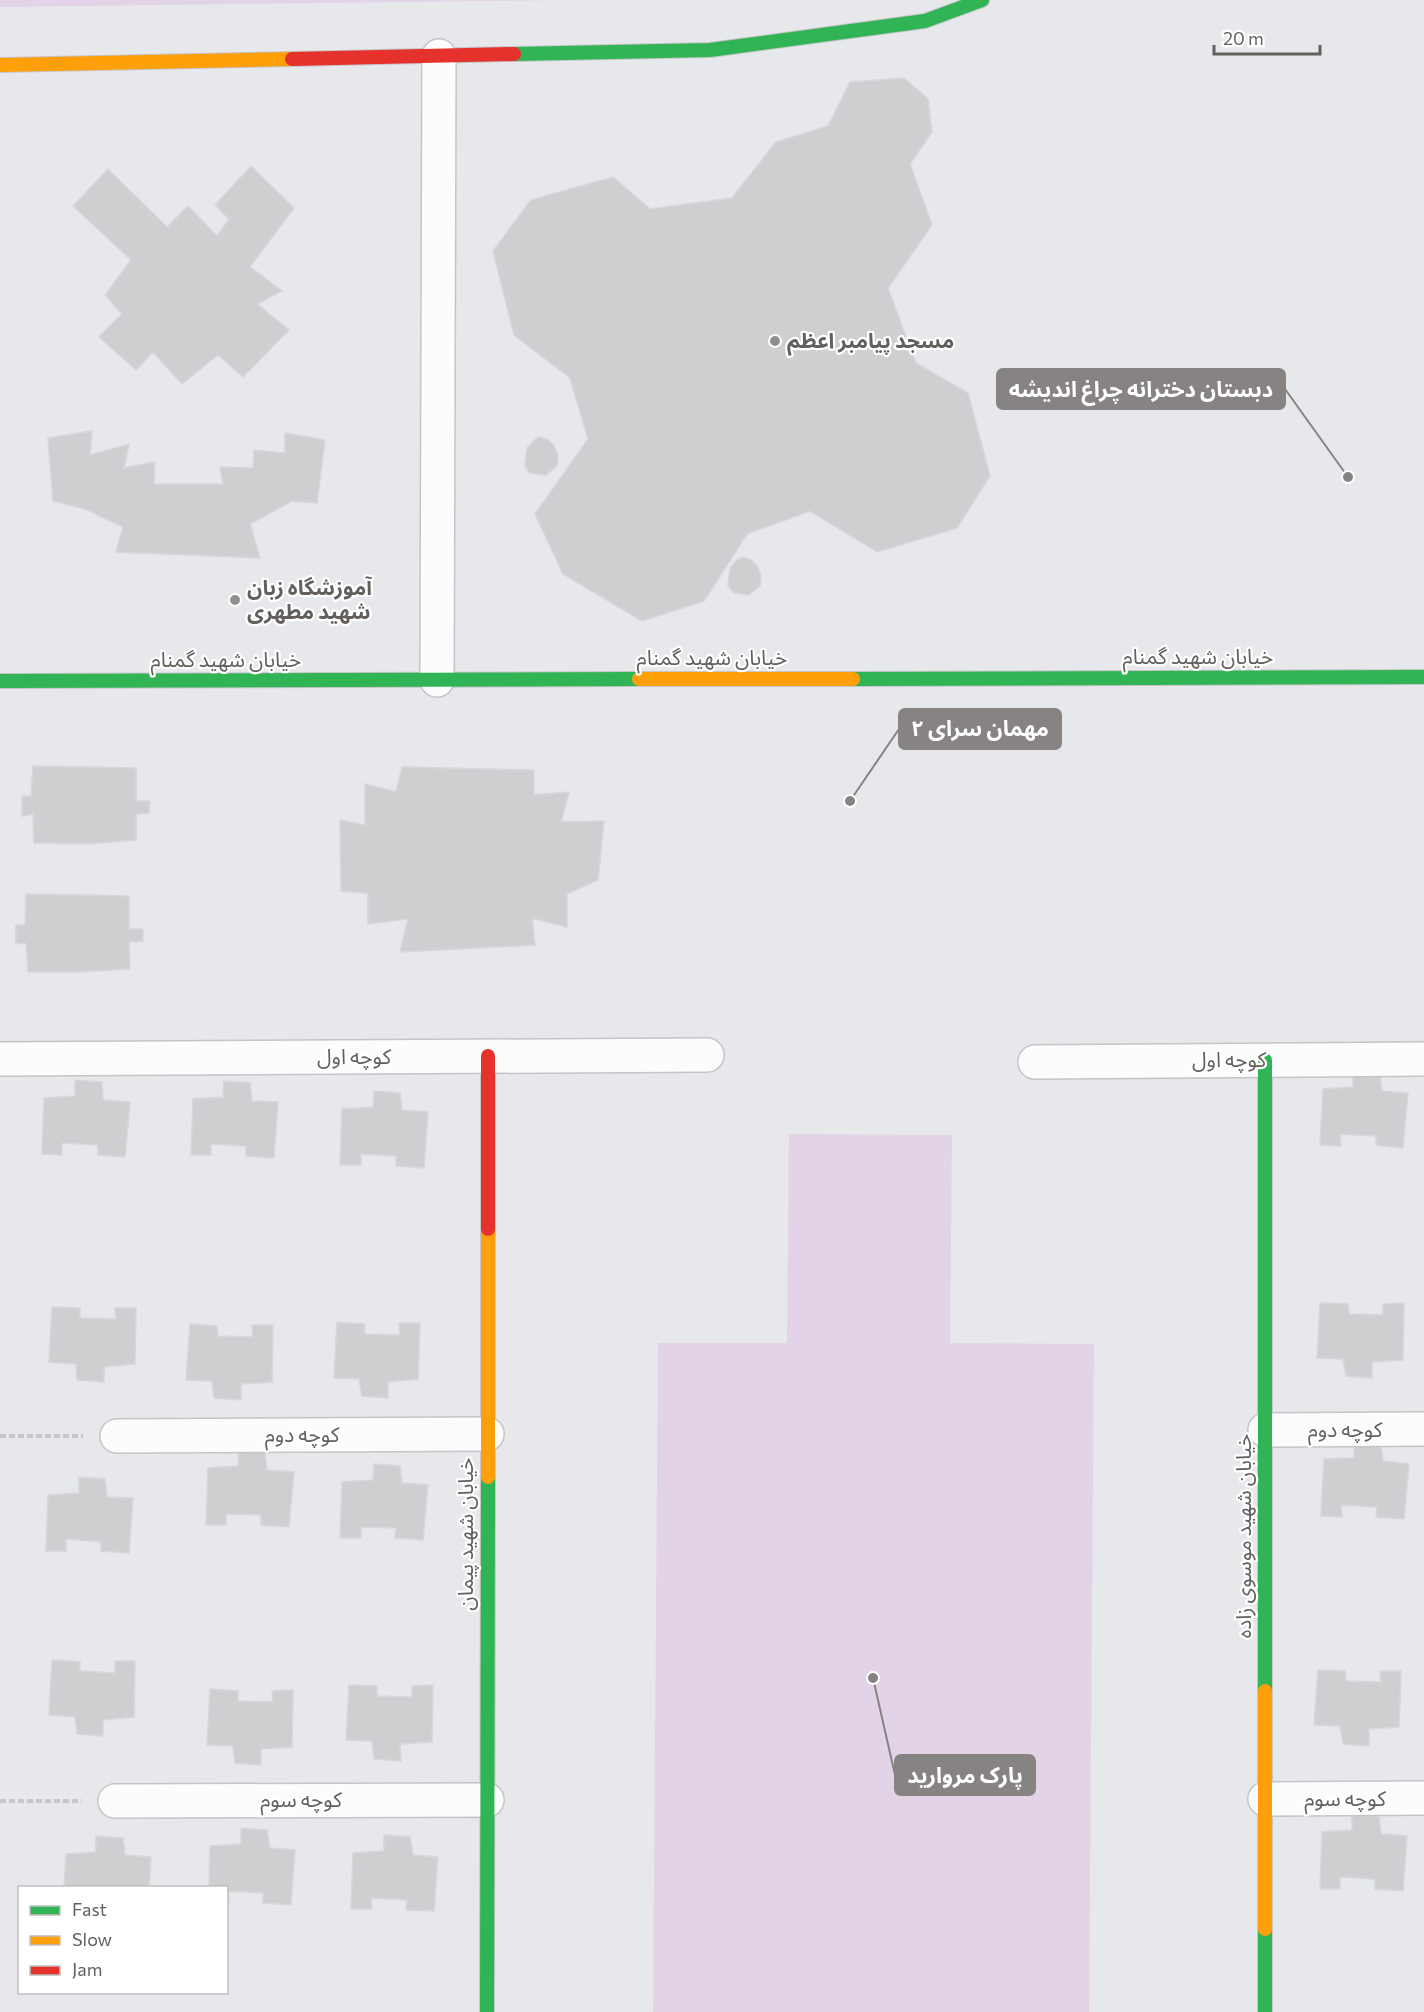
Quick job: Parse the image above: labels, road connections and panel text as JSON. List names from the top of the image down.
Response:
{
  "streets": {
    "street": [
      "خیابان شهید گمنام",
      "کوچه اول",
      "کوچه دوم",
      "خیابان شهید پیمان",
      "خیابان شهید موسوی زاده",
      "کوچه سوم"
    ]
  },
  "crossings": [
    ["کوچه اول", "خیابان شهید پیمان"],
    ["کوچه اول", "خیابان شهید موسوی زاده"],
    ["کوچه دوم", "خیابان شهید پیمان"],
    ["کوچه دوم", "خیابان شهید موسوی زاده"],
    ["خیابان شهید پیمان", "کوچه سوم"],
    ["خیابان شهید موسوی زاده", "کوچه سوم"]
  ],
  "places": [
    "مسجد پیامبر اعظم",
    "دبستان دخترانه چراغ اندیشه",
    "آموزشگاه زبان شهید مطهری",
    "مهمان سرای ۲",
    "پارک مروارید"
  ],
  "legend": ["Fast", "Slow", "Jam"],
  "scale_bar": "20 m"
}
